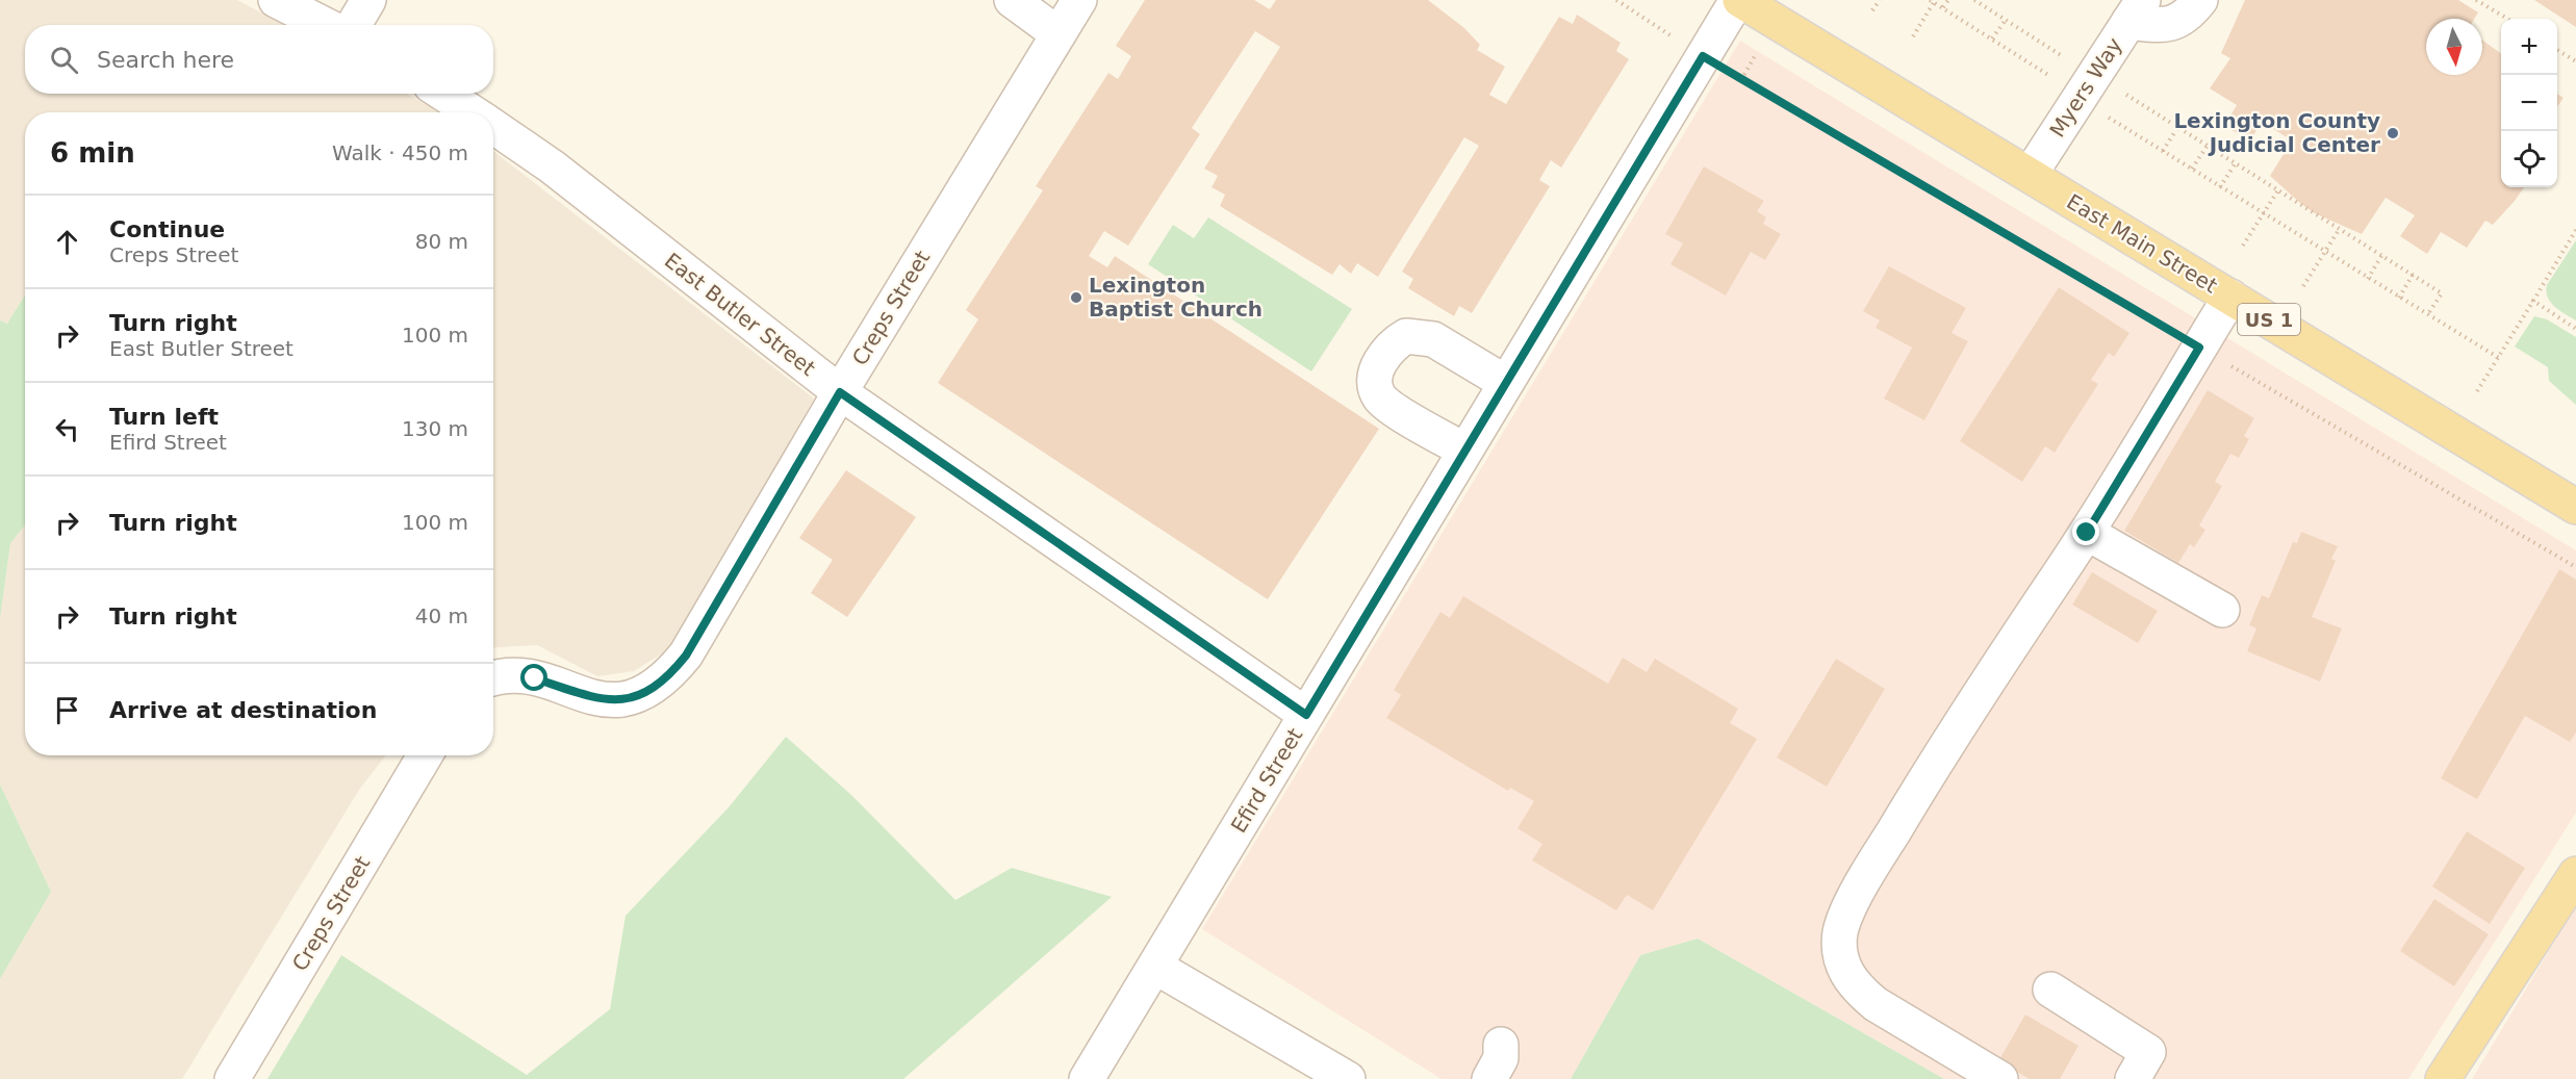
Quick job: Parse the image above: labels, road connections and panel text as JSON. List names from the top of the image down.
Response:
{
  "streets": {
    "main road": ["East Main Street", "US 1"],
    "street": [
      "Myers Way",
      "Creps Street",
      "East Butler Street",
      "Efird Street"
    ]
  },
  "crossings": [
    ["Myers Way", "East Main Street"],
    ["East Main Street", "Efird Street"],
    ["Creps Street", "East Butler Street"],
    ["East Butler Street", "Efird Street"]
  ],
  "places": ["Lexington County Judicial Center", "Lexington Baptist Church"],
  "north": "bottom",
  "page": {
    "map_buttons": ["+", "−"],
    "search": "Search here",
    "heading": ["6 min", "Walk · 450 m"],
    "list": [
      ["Continue", "Creps Street", "80 m"],
      ["Turn right", "East Butler Street", "100 m"],
      ["Turn left", "Efird Street", "130 m"],
      ["Turn right", "100 m"],
      ["Turn right", "40 m"],
      "Arrive at destination"
    ]
  }
}
